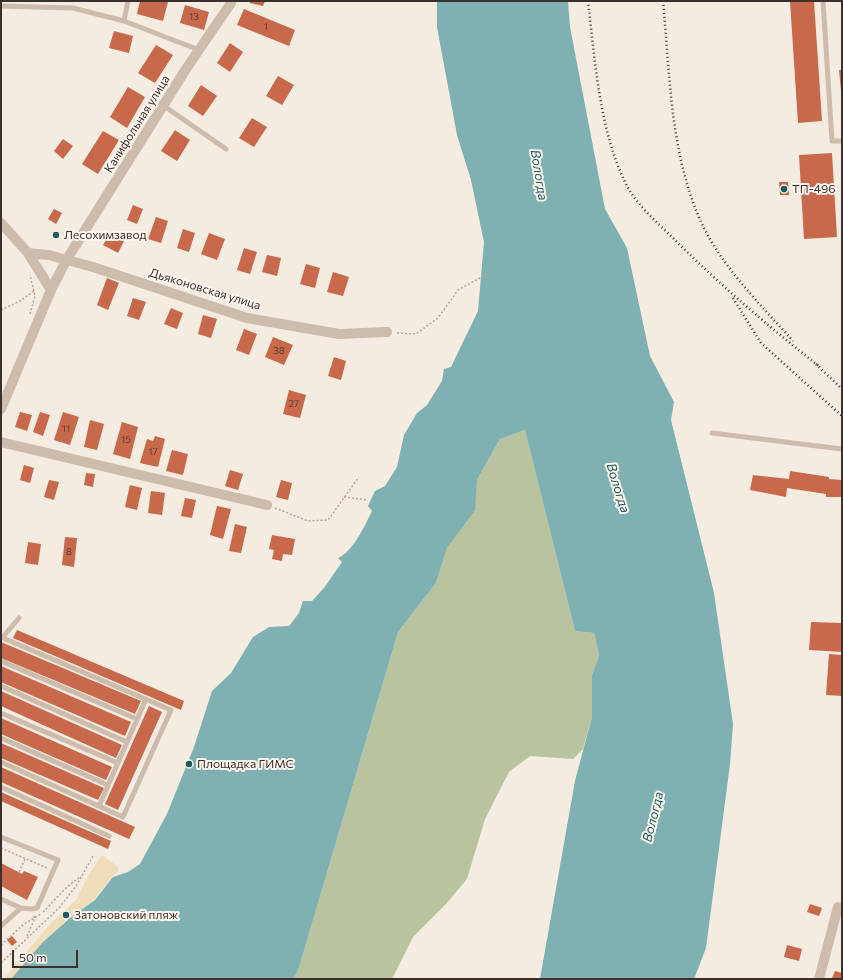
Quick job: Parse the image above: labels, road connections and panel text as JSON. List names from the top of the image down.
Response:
{
  "streets": {
    "street": ["Канифольная улица", "Дьяконовская улица"]
  },
  "crossings": [
    ["Канифольная улица", "Дьяконовская улица"]
  ],
  "water": ["Вологда"],
  "places": [
    "ТП-496",
    "Лесохимзавод",
    "Площадка ГИМС",
    "Затоновский пляж"
  ],
  "house_numbers": [
    "13",
    "1",
    "38",
    "27",
    "11",
    "15",
    "17",
    "8"
  ],
  "scale_bar": "50 m"
}
